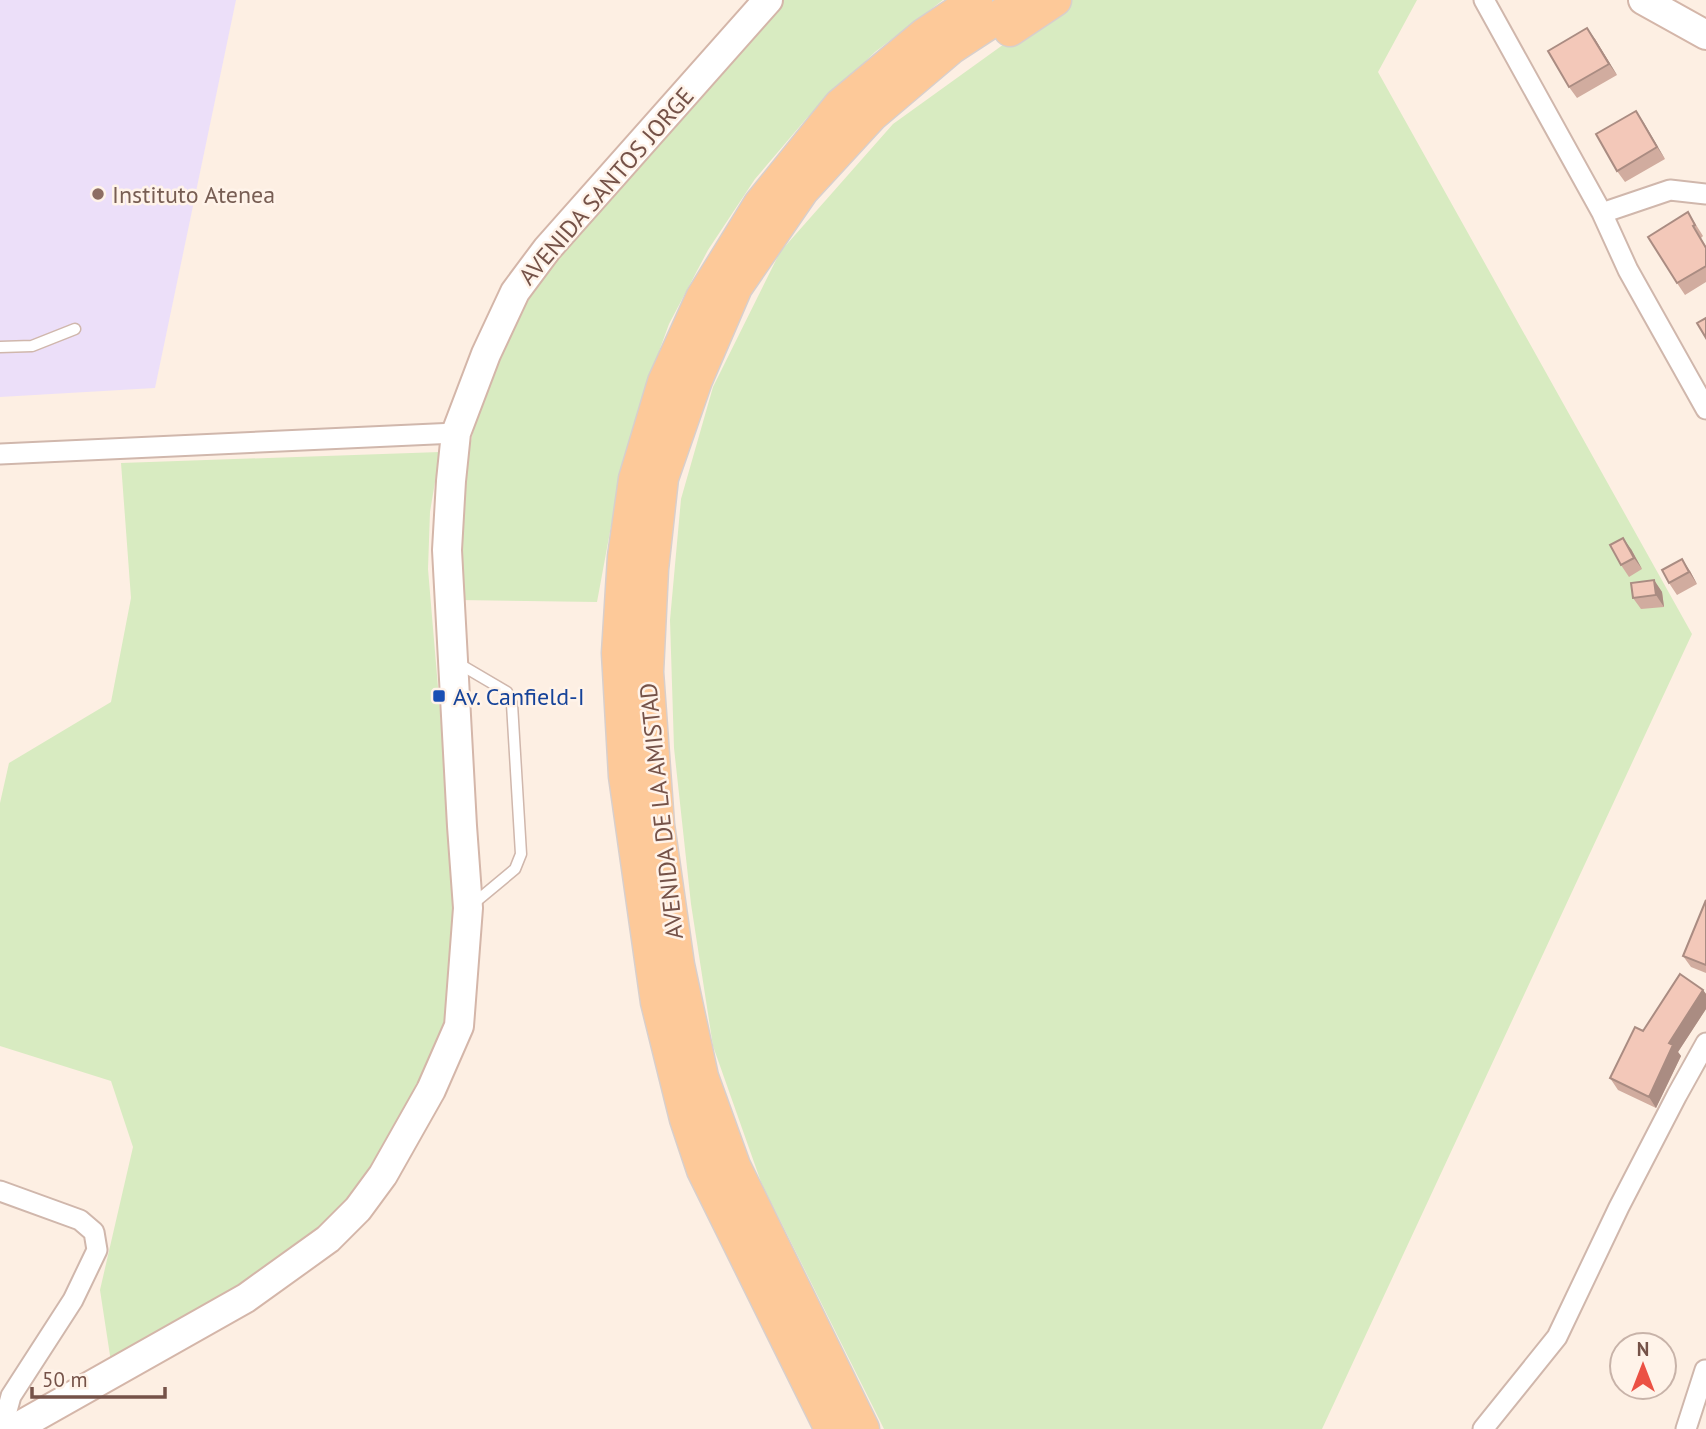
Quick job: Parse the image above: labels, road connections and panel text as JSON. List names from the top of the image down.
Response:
{
  "streets": {
    "main road": ["AVENIDA SANTOS JORGE", "AVENIDA DE LA AMISTAD"]
  },
  "places": {
    "other": ["Instituto Atenea"],
    "transit": ["Av. Canfield-I"]
  },
  "scale_bar": "50 m",
  "north": "top"
}
